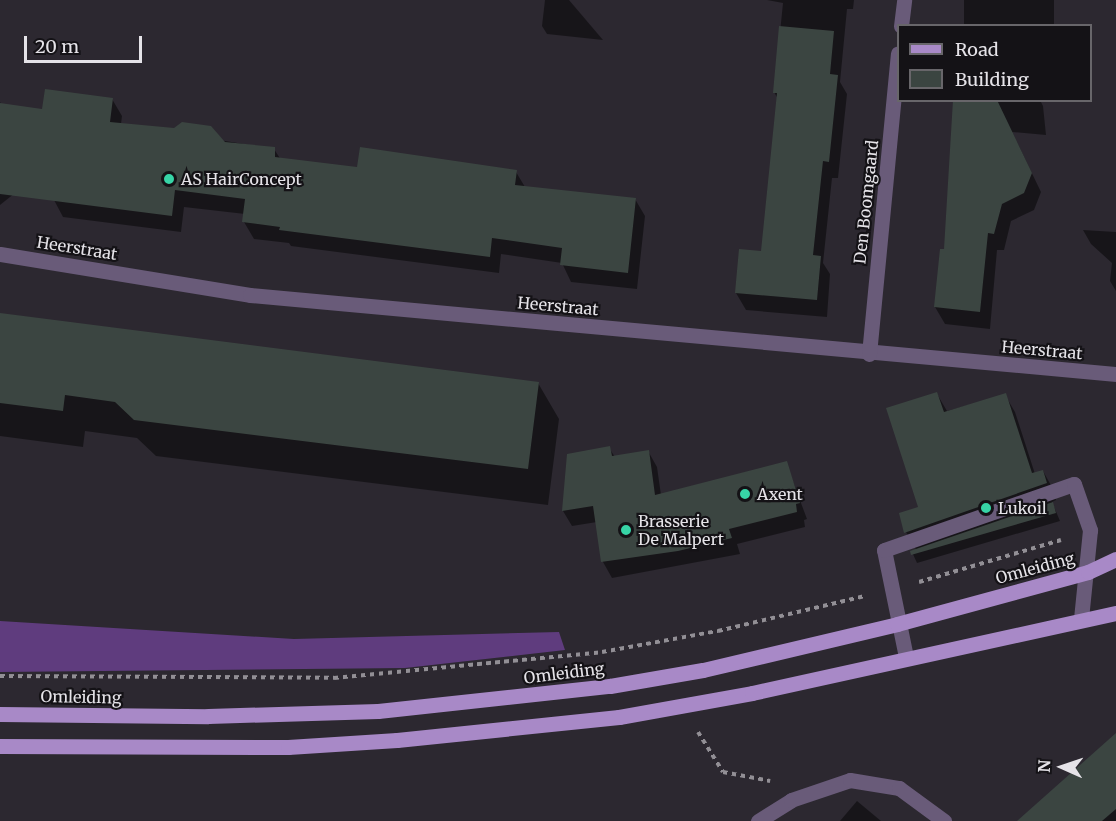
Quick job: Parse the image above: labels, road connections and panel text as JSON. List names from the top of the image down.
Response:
{
  "streets": {
    "main road": ["Omleiding"],
    "street": ["Den Boomgaard", "Heerstraat"]
  },
  "crossings": [
    ["Den Boomgaard", "Heerstraat"]
  ],
  "places": [
    "AS HairConcept",
    "Axent",
    "Lukoil",
    "Brasserie De Malpert"
  ],
  "legend": ["Road", "Building"],
  "scale_bar": "20 m",
  "north": "left"
}
